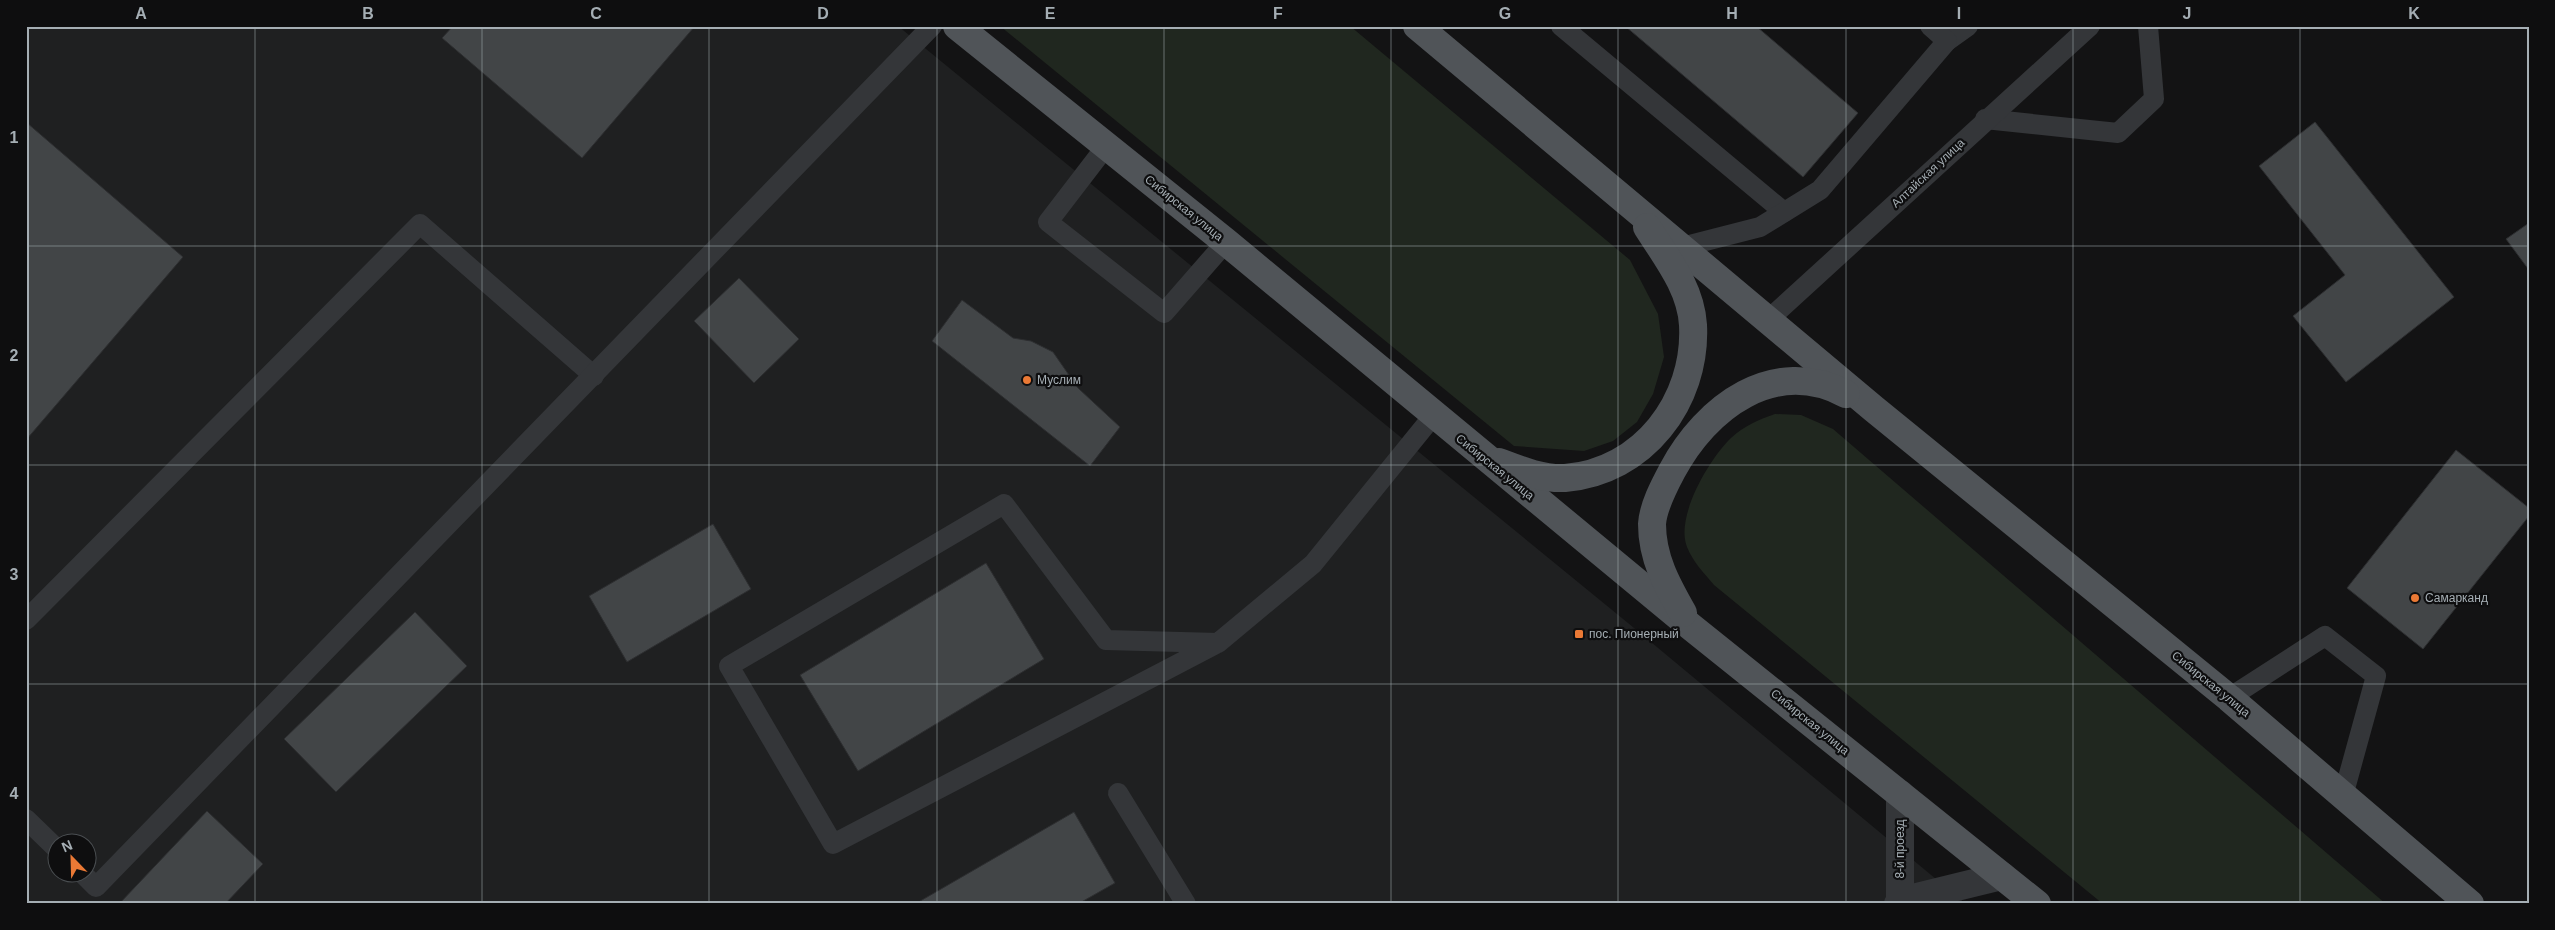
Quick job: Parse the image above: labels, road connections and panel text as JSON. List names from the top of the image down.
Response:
{
  "streets": {
    "main road": ["Сибирская улица"],
    "street": ["8-й проезд"],
    "lane": ["Алтайская улица"]
  },
  "crossings": [
    ["Алтайская улица", "Сибирская улица"],
    ["Сибирская улица", "8-й проезд"]
  ],
  "places": {
    "other": ["Муслим", "Самарканд"],
    "transit": ["пос. Пионерный"]
  },
  "north": "top left",
  "grid": {
    "columns": [
      "A",
      "B",
      "C",
      "D",
      "E",
      "F",
      "G",
      "H",
      "I",
      "J",
      "K"
    ],
    "rows": [
      "1",
      "2",
      "3",
      "4"
    ]
  }
}
